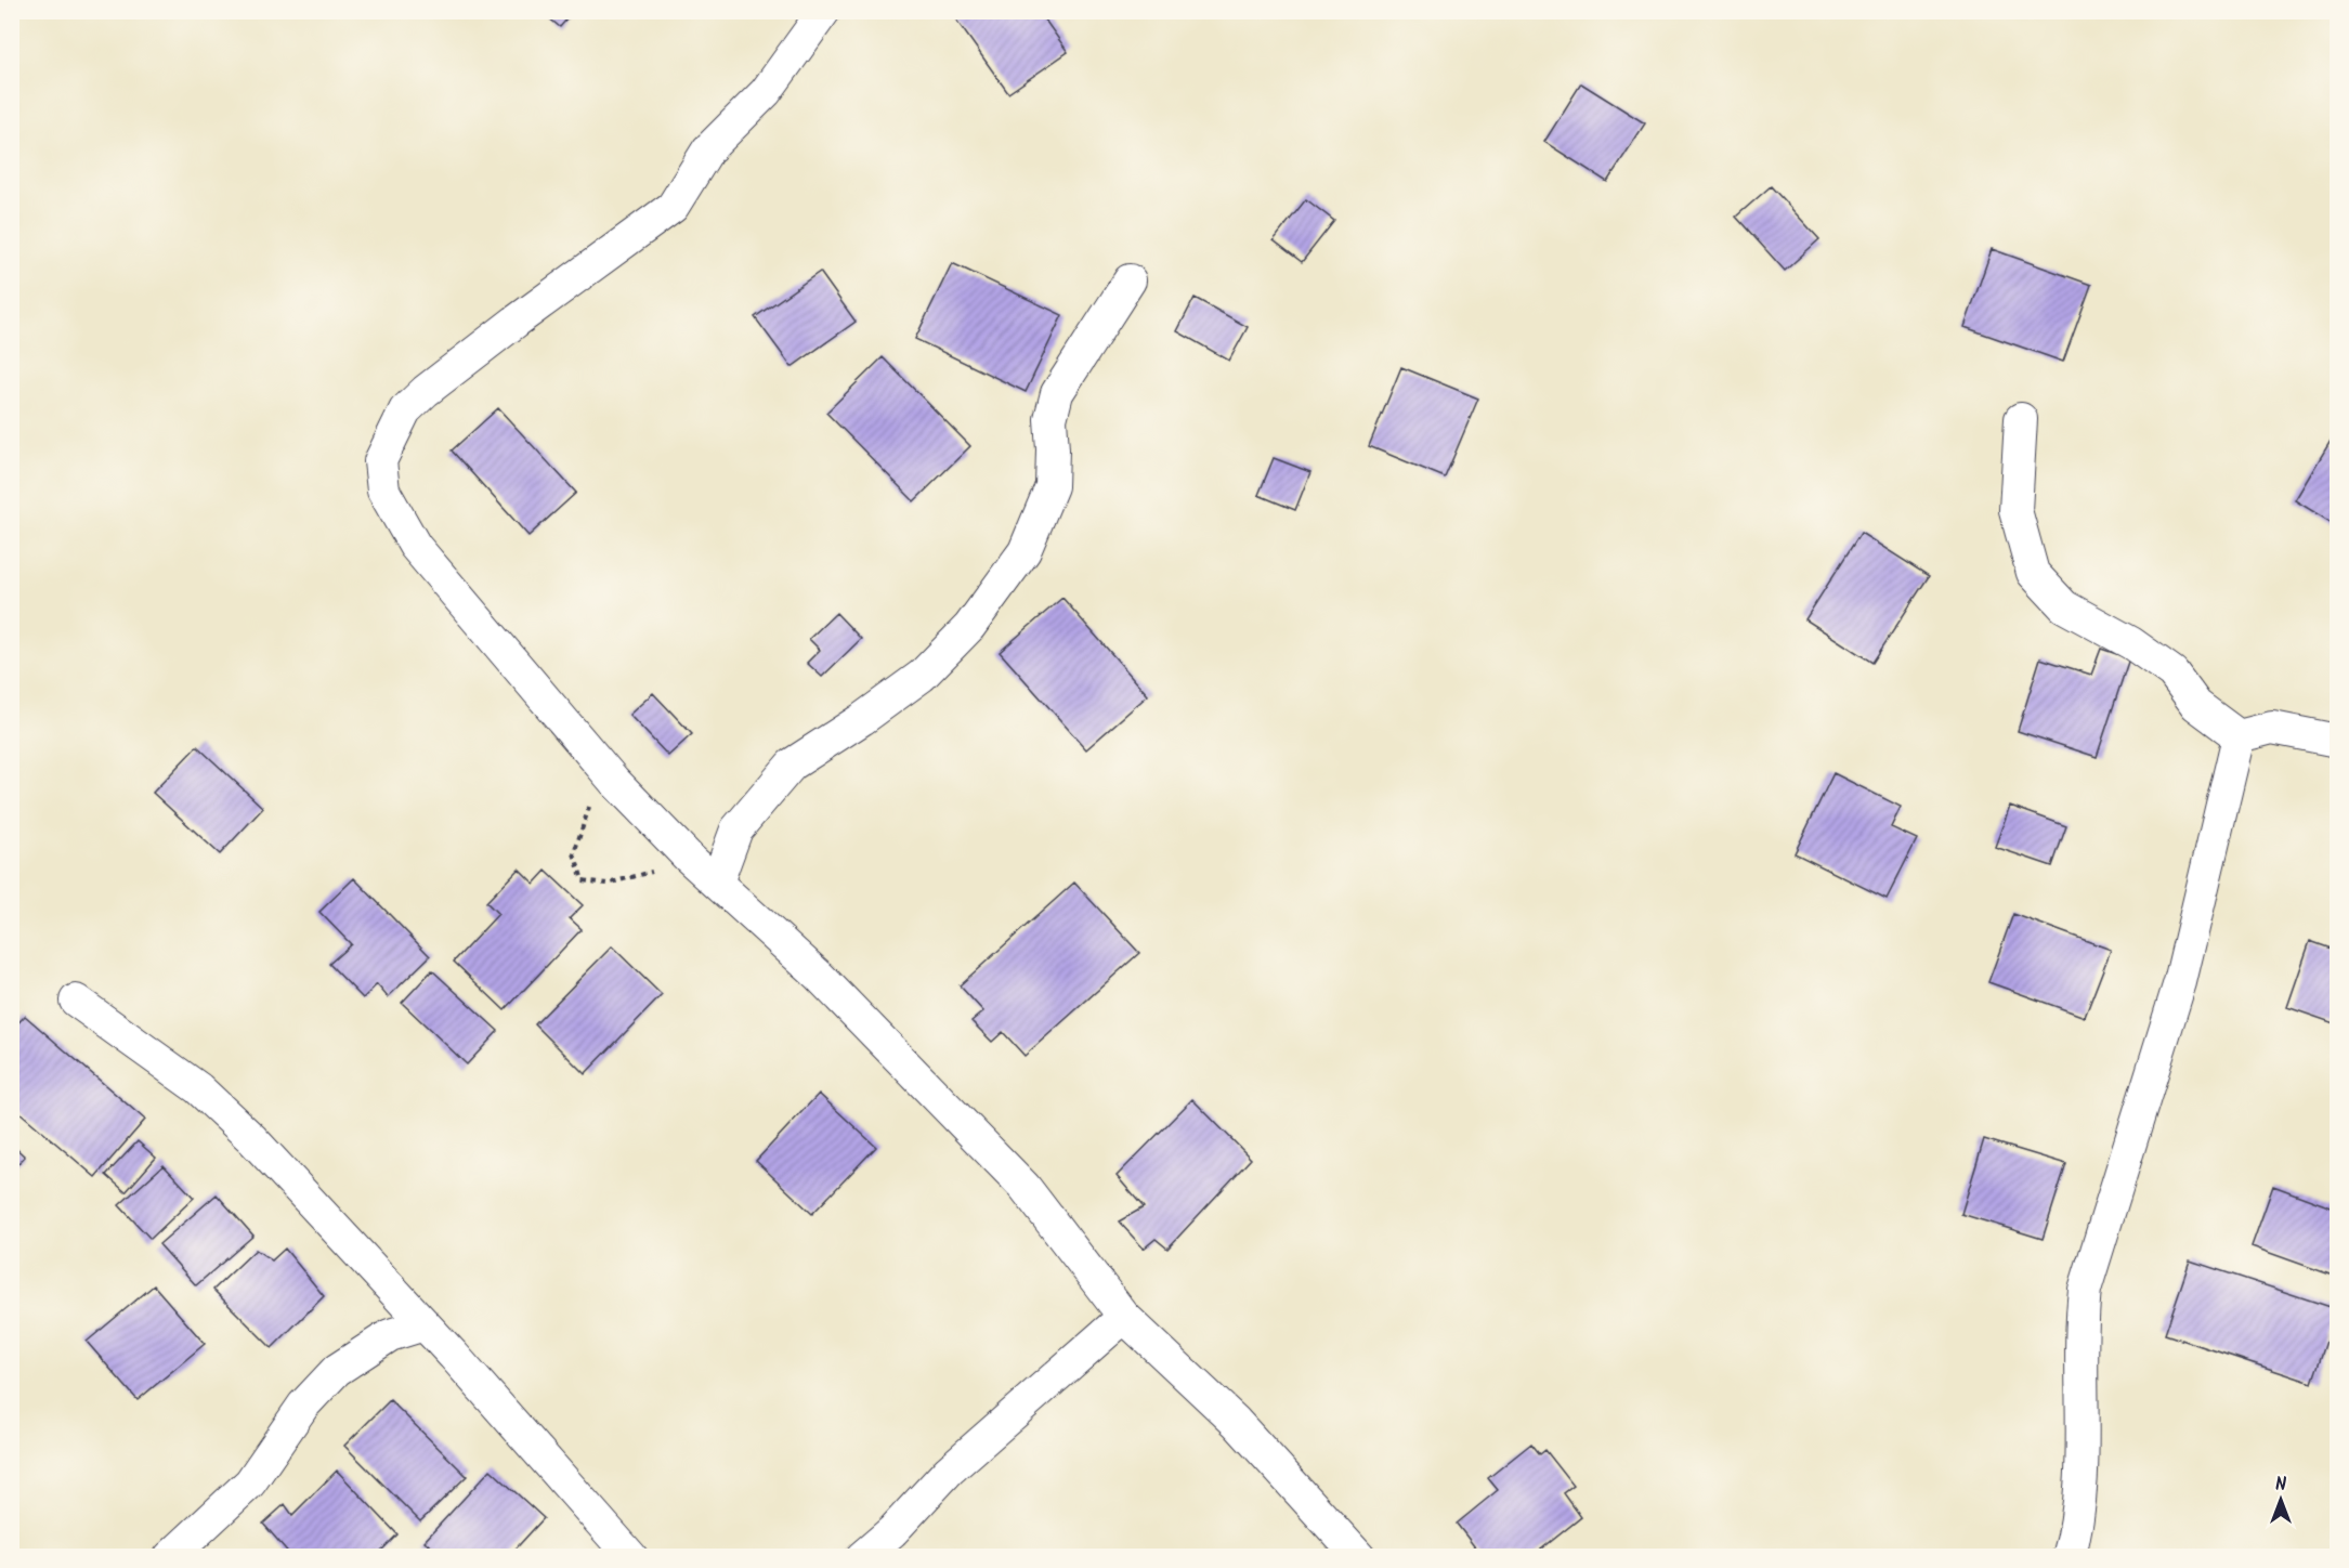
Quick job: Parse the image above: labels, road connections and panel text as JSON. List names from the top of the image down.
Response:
{
  "north": "top"
}
